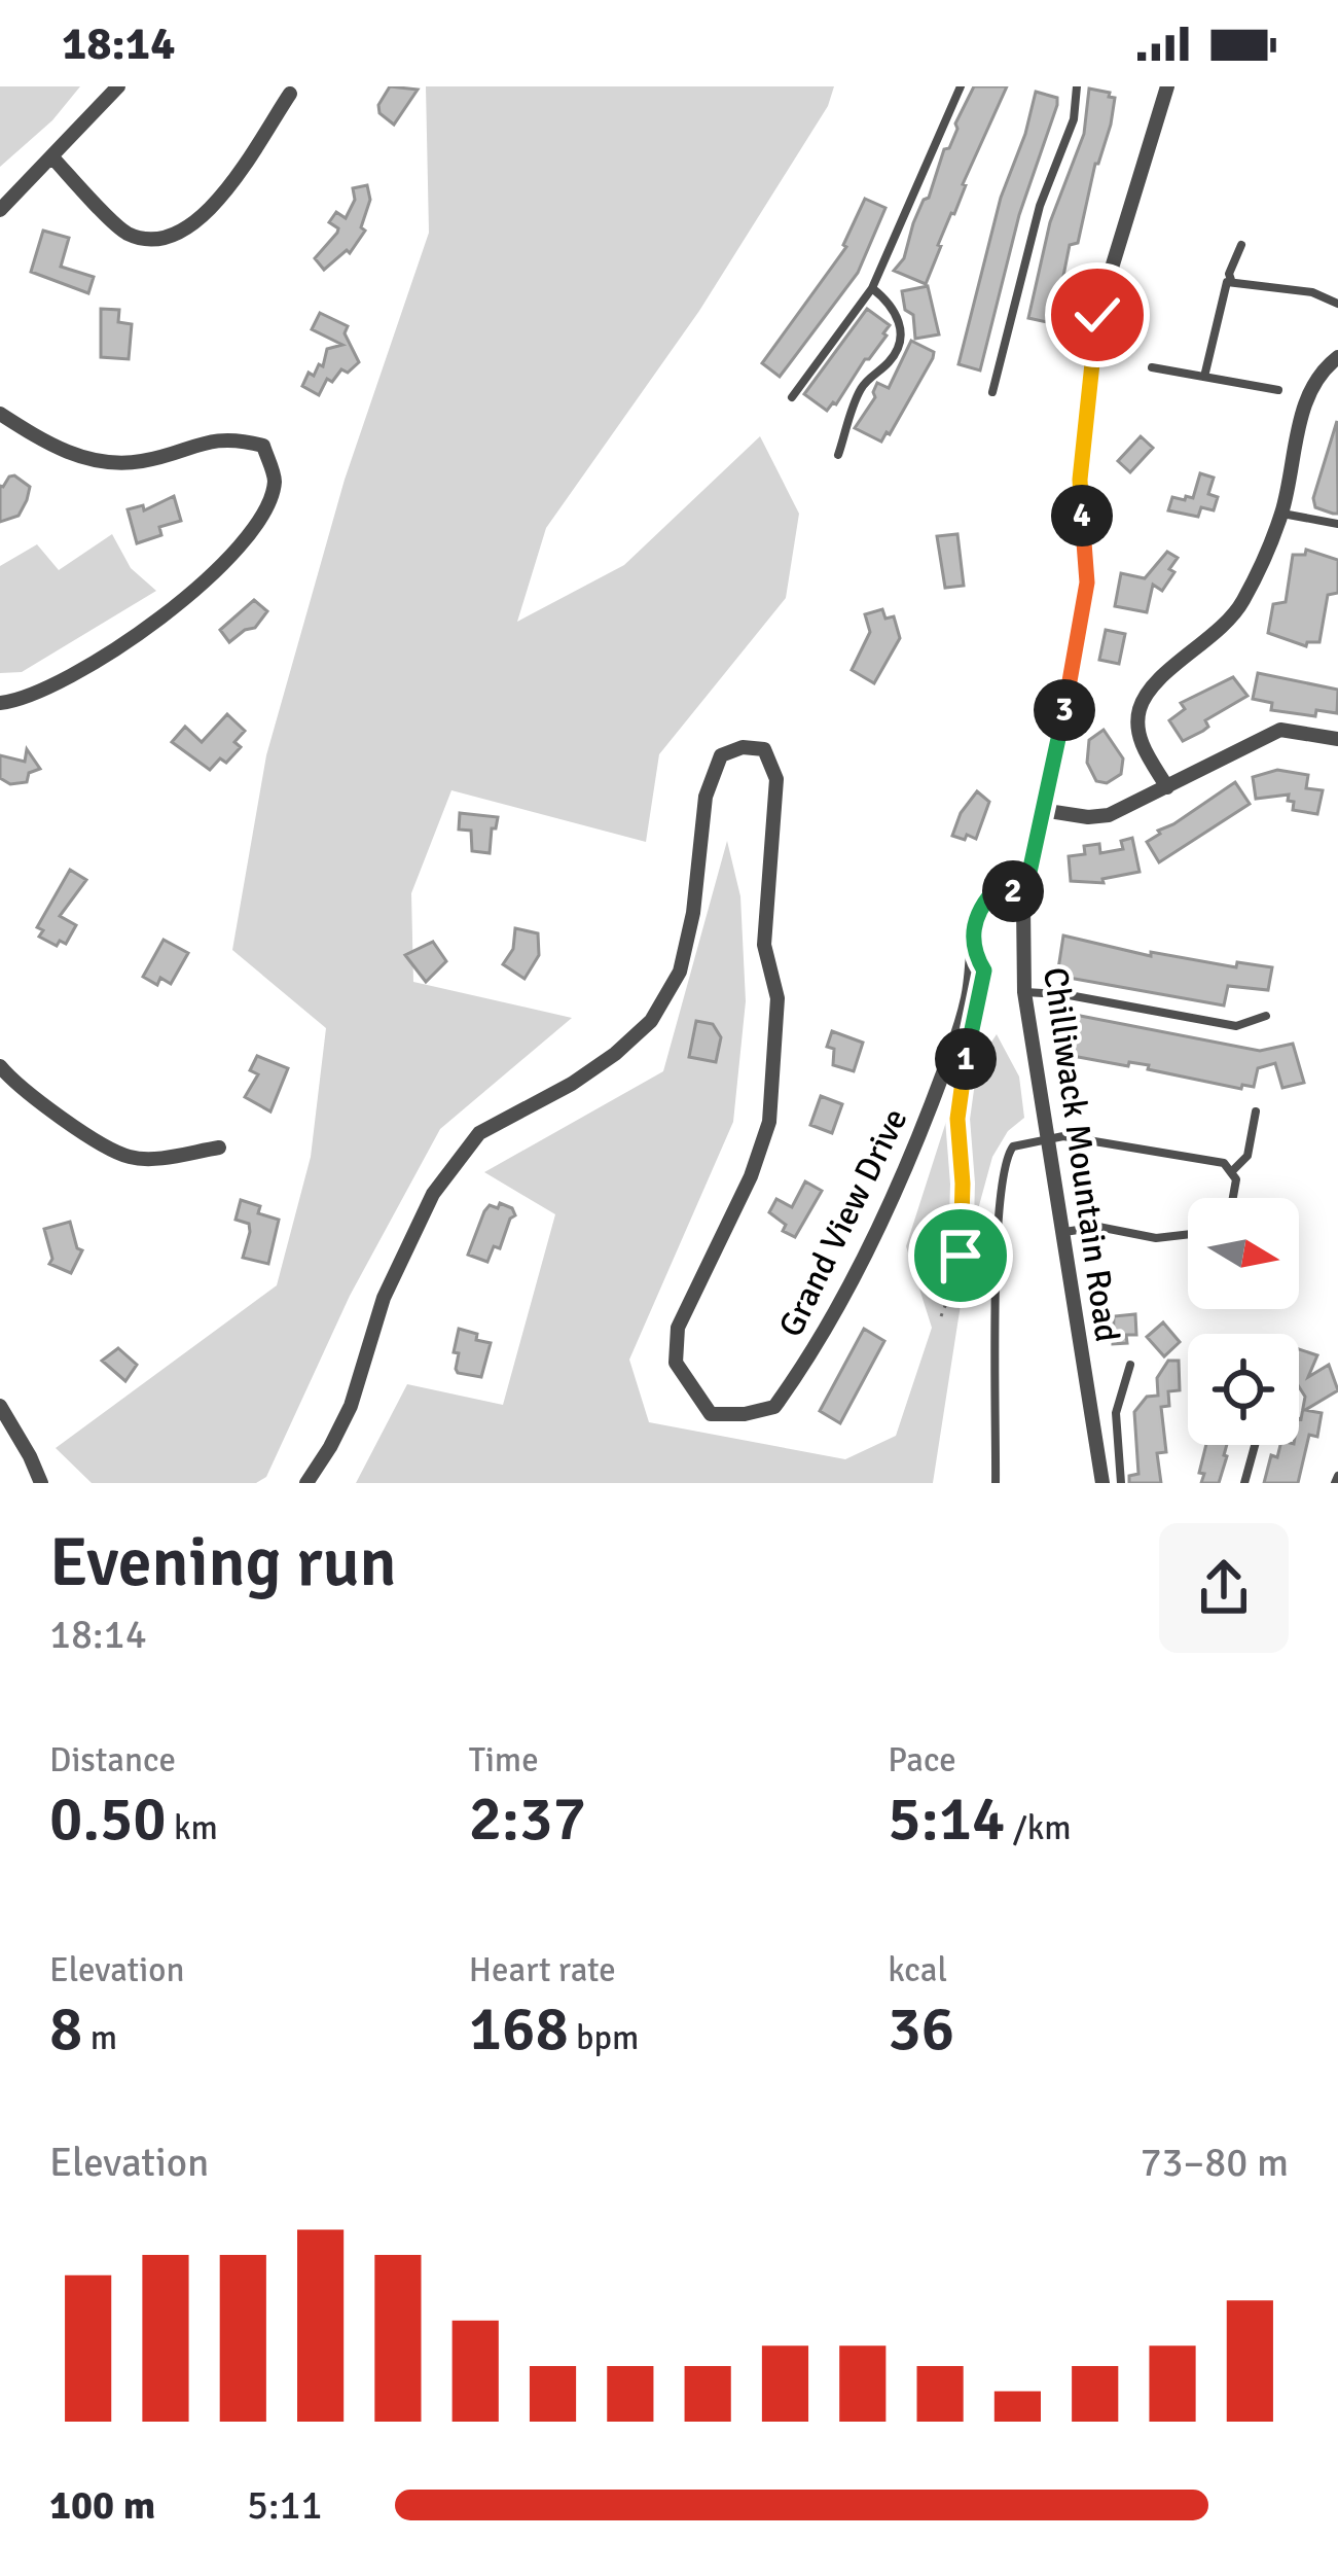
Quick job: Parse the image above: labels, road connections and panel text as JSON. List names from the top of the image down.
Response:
{
  "streets": {
    "street": ["Chilliwack Mountain Road", "Grand View Drive"]
  },
  "crossings": [
    ["Chilliwack Mountain Road", "Grand View Drive"]
  ],
  "north": "right",
  "page": {
    "status": "18:14",
    "pins": [
      "4",
      "3",
      "2",
      "1"
    ],
    "heading": ["Evening run", "18:14"],
    "stats": [
      ["Distance", "0.50 km"],
      ["Time", "2:37"],
      ["Pace", "5:14 /km"],
      ["Elevation", "8 m"],
      ["Heart rate", "168 bpm"],
      ["kcal", "36"]
    ],
    "chart": ["Elevation", "73–80 m"],
    "list": [
      {
        "name": "100 m",
        "note": "5:11"
      }
    ]
  }
}
